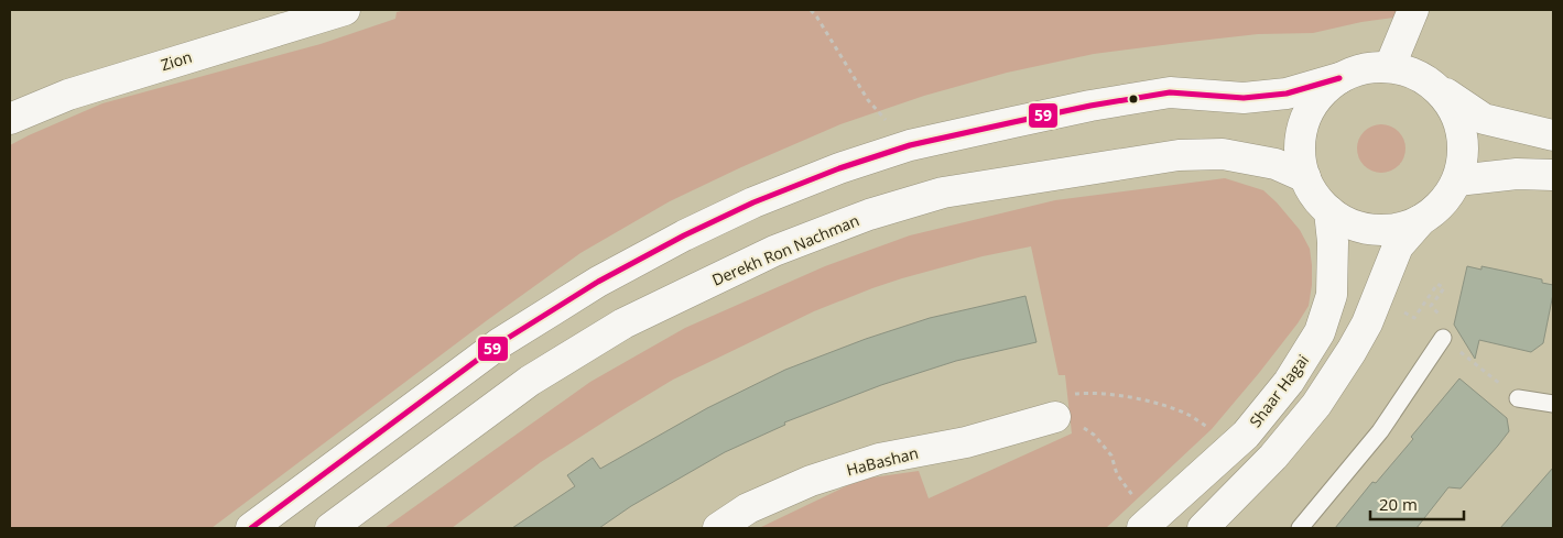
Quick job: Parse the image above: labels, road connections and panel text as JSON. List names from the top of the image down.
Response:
{
  "streets": {
    "main road": [
      "Zion",
      "Derekh Ron Nachman",
      "Shaar Hagai",
      "HaBashan"
    ]
  },
  "crossings": [
    ["Derekh Ron Nachman", "Shaar Hagai"]
  ],
  "lines": ["transit line 59"],
  "scale_bar": "20 m"
}
